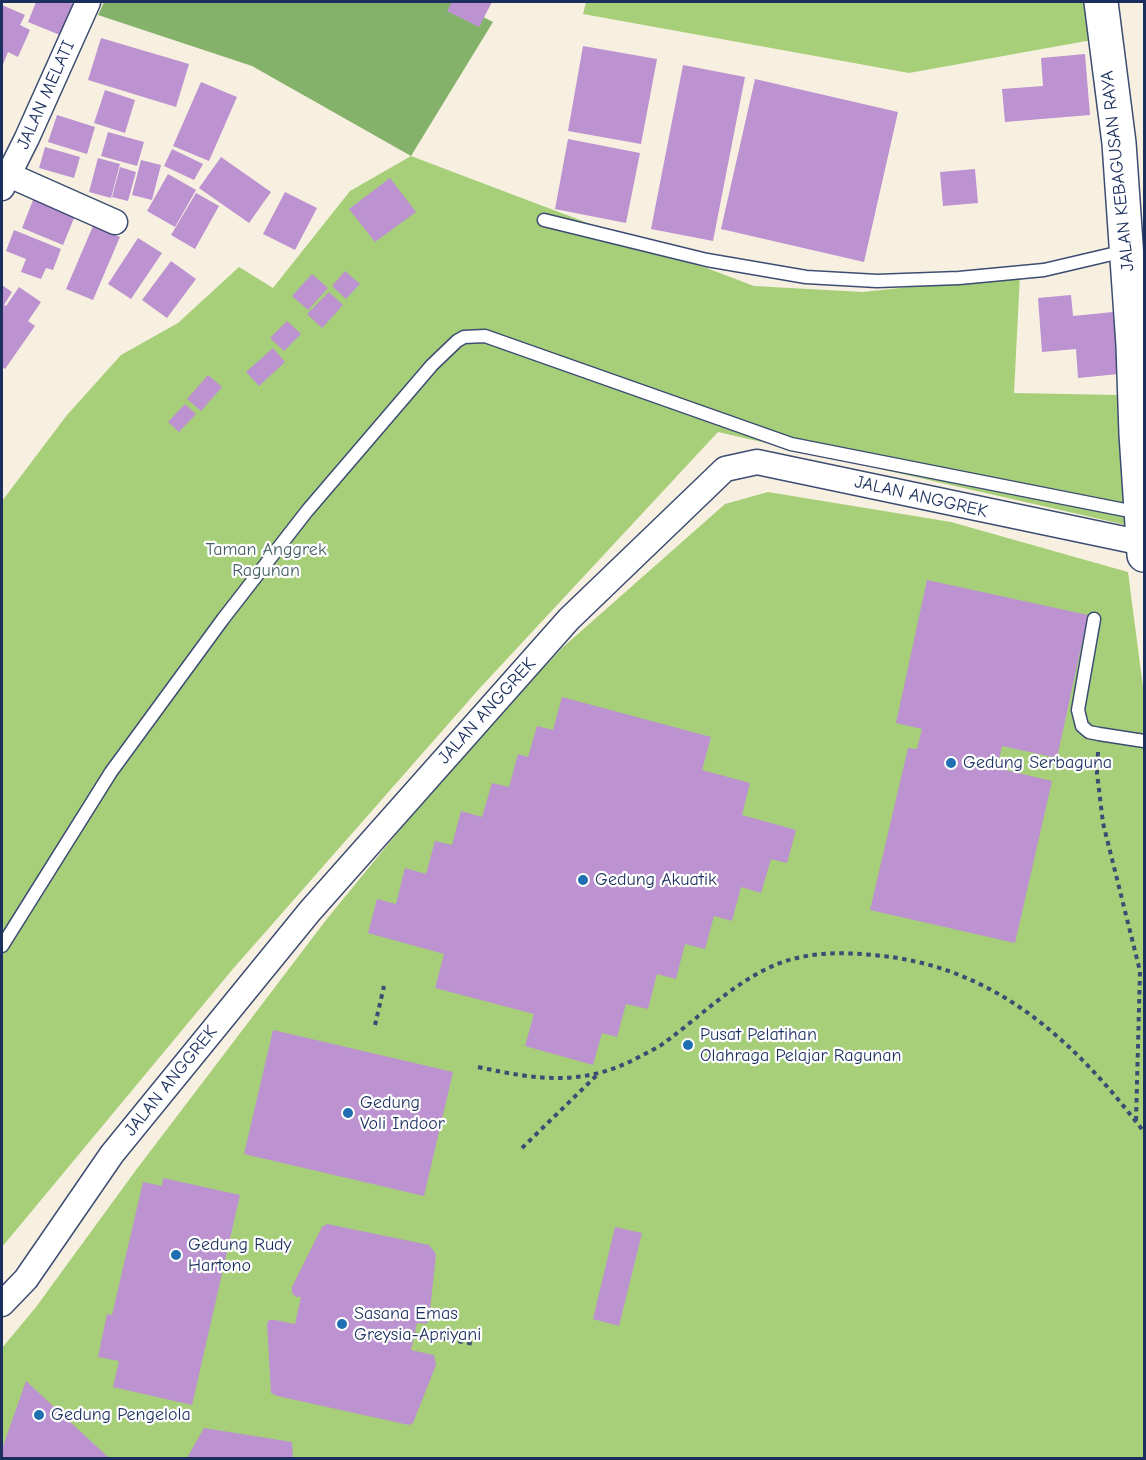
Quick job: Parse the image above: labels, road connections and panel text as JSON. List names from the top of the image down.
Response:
{
  "streets": {
    "main road": ["JALAN KEBAGUSAN RAYA"],
    "street": ["JALAN MELATI", "JALAN ANGGREK"]
  },
  "crossings": [
    ["JALAN KEBAGUSAN RAYA", "JALAN ANGGREK"]
  ],
  "parks": ["Taman Anggrek Ragunan"],
  "places": [
    "Gedung Serbaguna",
    "Gedung Akuatik",
    "Pusat Pelatihan Olahraga Pelajar Ragunan",
    "Gedung Voli Indoor",
    "Gedung Rudy Hartono",
    "Sasana Emas Greysia-Apriyani",
    "Gedung Pengelola"
  ]
}
